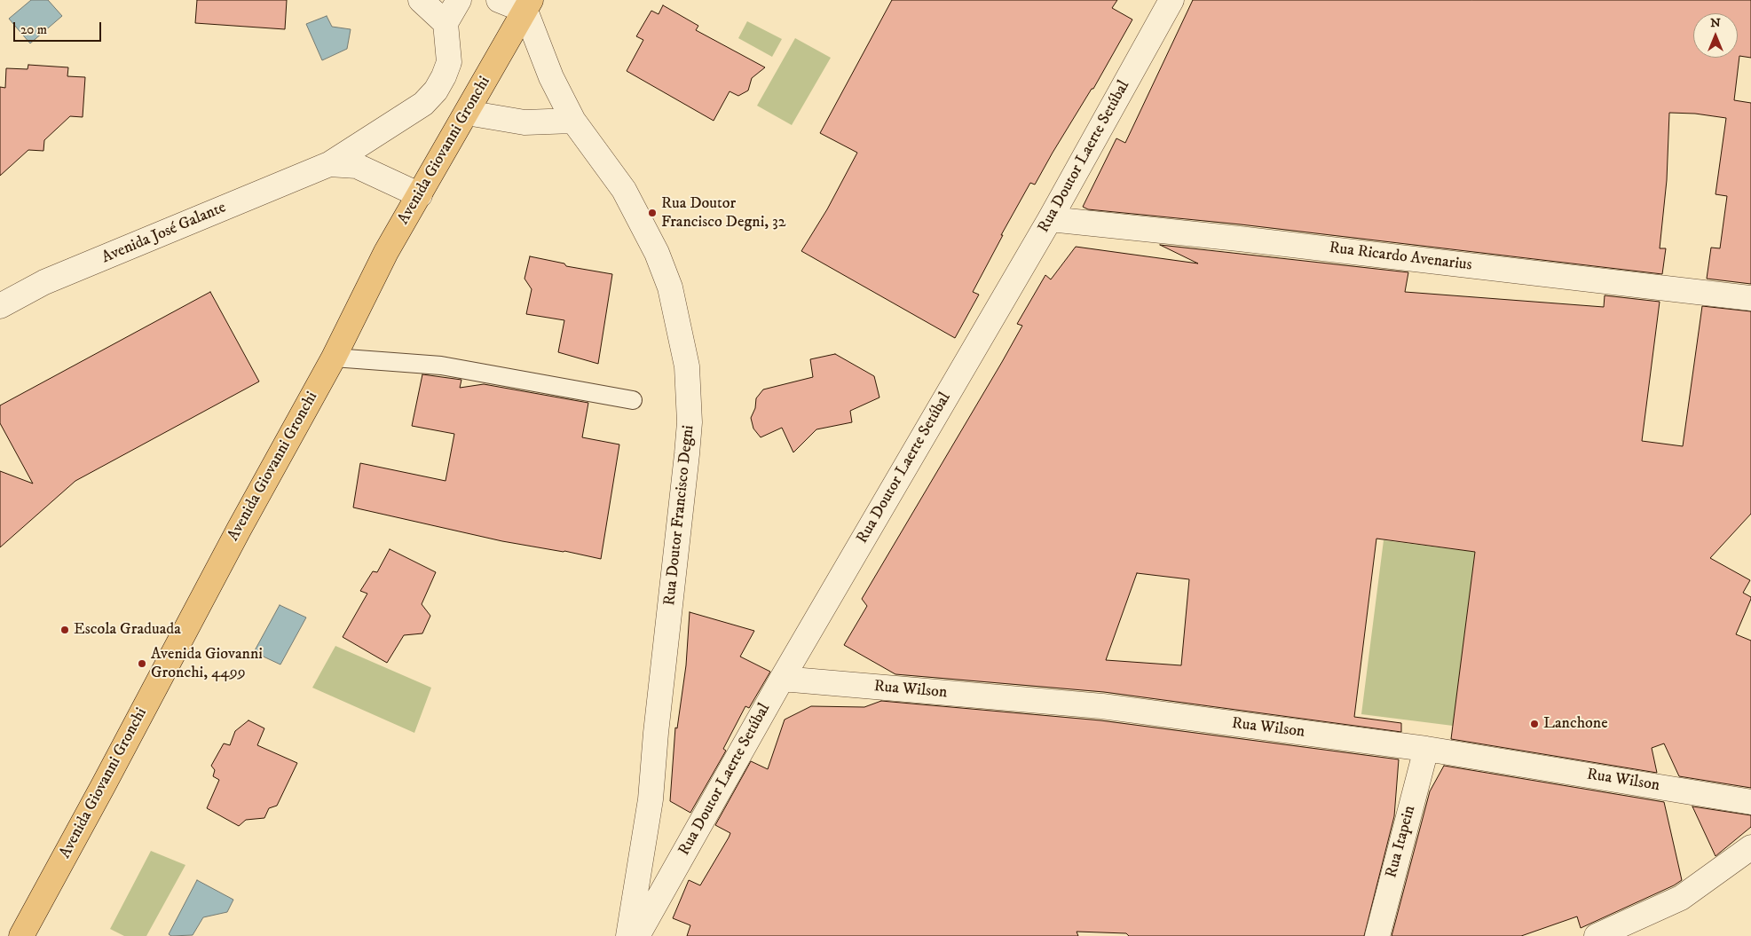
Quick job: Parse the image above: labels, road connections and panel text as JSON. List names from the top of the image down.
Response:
{
  "streets": {
    "main road": ["Avenida Giovanni Gronchi"],
    "street": [
      "Rua Doutor Laerte Setúbal",
      "Avenida José Galante",
      "Rua Ricardo Avenarius",
      "Rua Doutor Francisco Degni",
      "Rua Wilson",
      "Rua Itapein"
    ]
  },
  "crossings": [
    ["Avenida Giovanni Gronchi", "Avenida José Galante"],
    ["Avenida Giovanni Gronchi", "Rua Doutor Francisco Degni"],
    ["Rua Doutor Laerte Setúbal", "Rua Ricardo Avenarius"],
    ["Rua Doutor Laerte Setúbal", "Rua Wilson"],
    ["Rua Wilson", "Rua Itapein"]
  ],
  "places": [
    "Rua Doutor Francisco Degni, 32",
    "Escola Graduada",
    "Avenida Giovanni Gronchi, 4499",
    "Lanchone"
  ],
  "scale_bar": "20 m",
  "north": "top"
}
